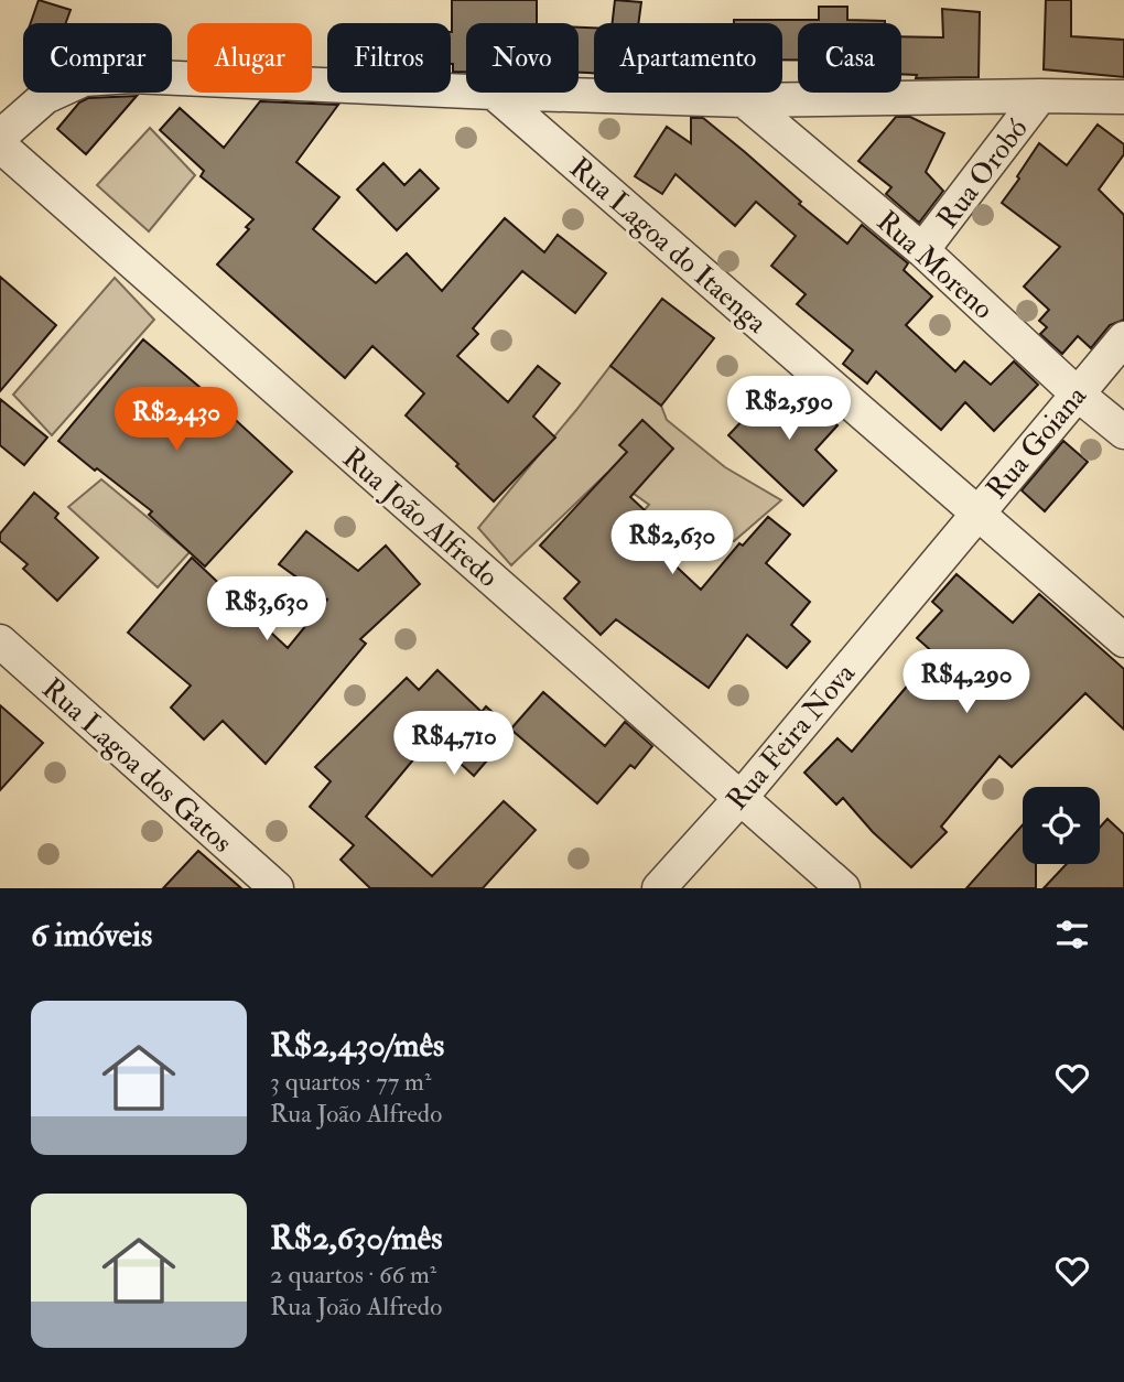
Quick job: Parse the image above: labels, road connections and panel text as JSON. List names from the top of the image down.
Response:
{
  "streets": {
    "street": [
      "Rua Orobó",
      "Rua Lagoa do Itaenga",
      "Rua Moreno",
      "Rua Goiana",
      "Rua João Alfredo",
      "Rua Feira Nova",
      "Rua Lagoa dos Gatos"
    ]
  },
  "crossings": [
    ["Rua Orobó", "Rua Moreno"],
    ["Rua Lagoa do Itaenga", "Rua Goiana"],
    ["Rua Lagoa do Itaenga", "Rua Feira Nova"],
    ["Rua Moreno", "Rua Goiana"],
    ["Rua Goiana", "Rua Feira Nova"],
    ["Rua João Alfredo", "Rua Feira Nova"]
  ],
  "page": {
    "chip": [
      "Comprar",
      "Alugar",
      "Filtros",
      "Novo",
      "Apartamento",
      "Casa"
    ],
    "price": [
      "R$2,590",
      "R$2,430",
      "R$2,630",
      "R$3,630",
      "R$4,290",
      "R$4,710"
    ],
    "heading": "6 imóveis",
    "list": [
      {
        "name": "R$2,430/mês",
        "note": "3 quartos · 77 m² · Rua João Alfredo"
      },
      {
        "name": "R$2,630/mês",
        "note": "2 quartos · 66 m² · Rua João Alfredo"
      }
    ]
  }
}
